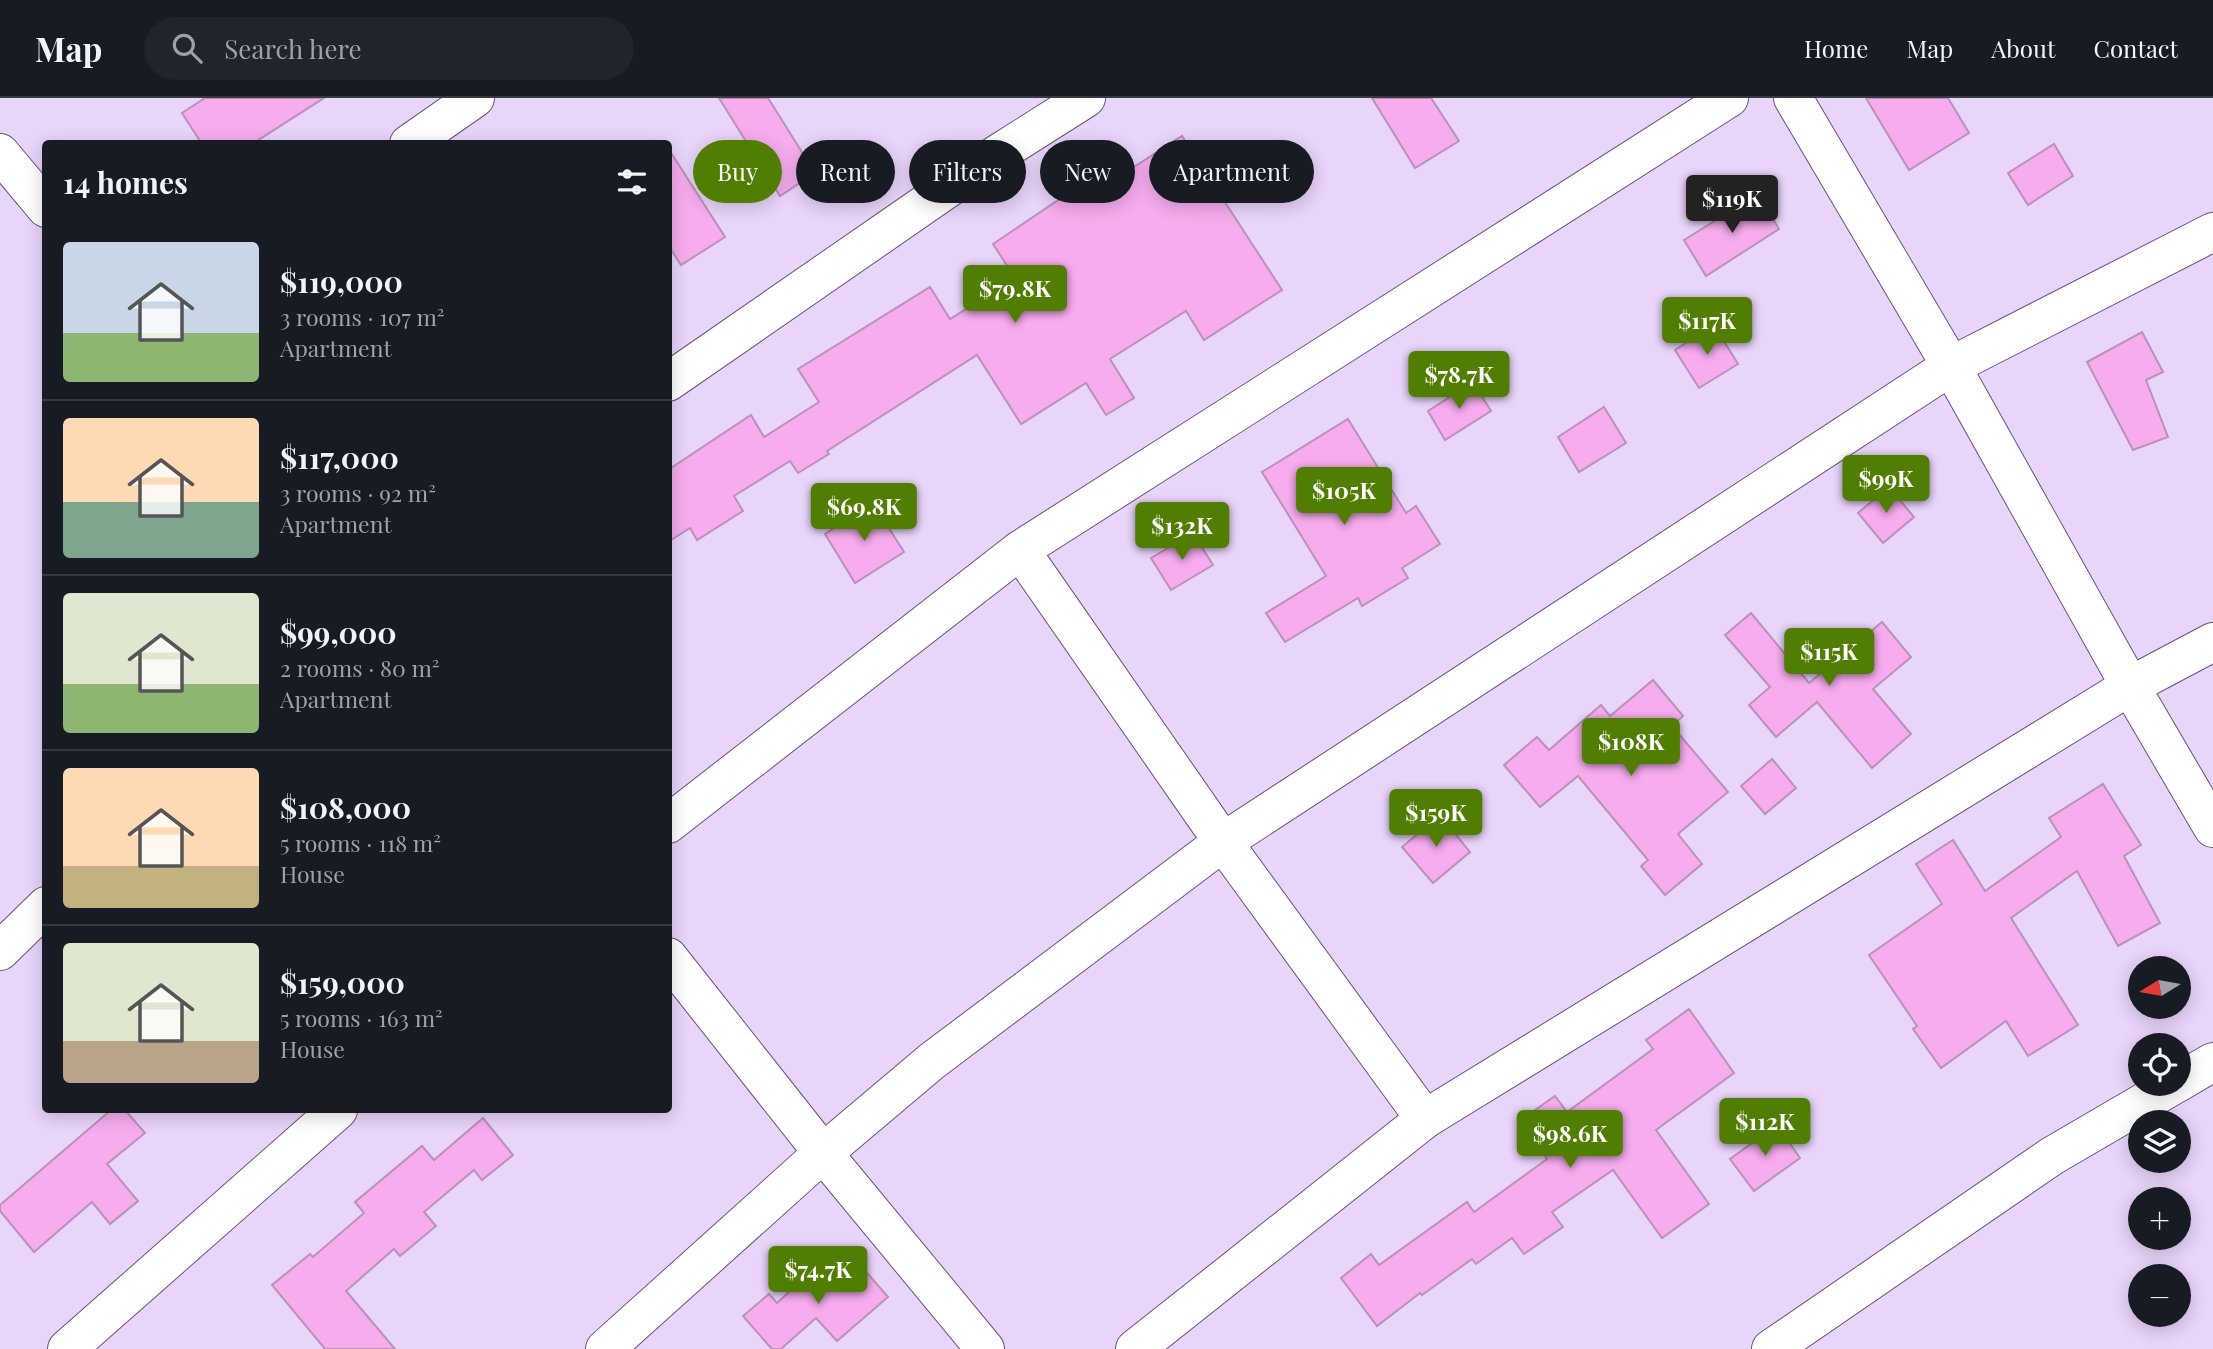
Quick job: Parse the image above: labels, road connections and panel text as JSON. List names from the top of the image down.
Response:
{
  "north": "left",
  "page": {
    "header": "Map",
    "search": "Search here",
    "nav": [
      "Home",
      "Map",
      "About",
      "Contact"
    ],
    "chip": [
      "Buy",
      "Rent",
      "Filters",
      "New",
      "Apartment"
    ],
    "heading": "14 homes",
    "price": [
      "$119K",
      "$79.8K",
      "$117K",
      "$78.7K",
      "$99K",
      "$105K",
      "$69.8K",
      "$132K",
      "$115K",
      "$108K",
      "$159K",
      "$112K",
      "$98.6K",
      "$74.7K"
    ],
    "list": [
      {
        "name": "$119,000",
        "note": "3 rooms · 107 m² · Apartment"
      },
      {
        "name": "$117,000",
        "note": "3 rooms · 92 m² · Apartment"
      },
      {
        "name": "$99,000",
        "note": "2 rooms · 80 m² · Apartment"
      },
      {
        "name": "$108,000",
        "note": "5 rooms · 118 m² · House"
      },
      {
        "name": "$159,000",
        "note": "5 rooms · 163 m² · House"
      }
    ],
    "map_buttons": ["+", "−"]
  }
}
